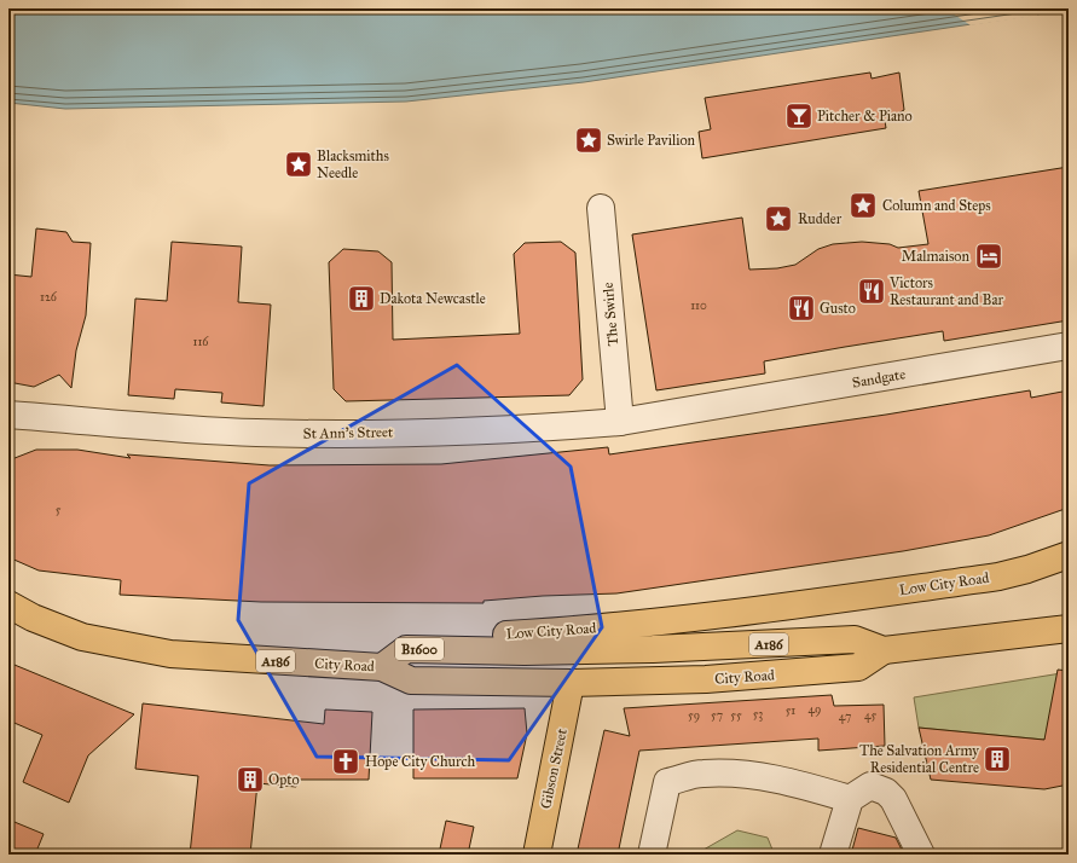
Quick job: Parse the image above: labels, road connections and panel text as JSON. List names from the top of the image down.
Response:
{
  "streets": {
    "main road": [
      "Low City Road",
      "A186",
      "B1600",
      "City Road",
      "Gibson Street"
    ],
    "street": ["The Swirle", "Sandgate", "St Ann's Street"]
  },
  "crossings": [
    ["The Swirle", "St Ann's Street"],
    ["Sandgate", "St Ann's Street"],
    ["Low City Road", "B1600"],
    ["Low City Road", "City Road"],
    ["B1600", "City Road"],
    ["City Road", "Gibson Street"]
  ],
  "places": {
    "bar": ["Pitcher & Piano"],
    "place": [
      "Swirle Pavilion",
      "Blacksmiths Needle",
      "Column and Steps",
      "Rudder"
    ],
    "hotel": ["Malmaison"],
    "restaurant": ["Victors Restaurant and Bar", "Gusto"],
    "building": ["Dakota Newcastle", "The Salvation Army Residential Centre", "Opto"],
    "church": ["Hope City Church"]
  },
  "house_numbers": [
    "126",
    "110",
    "116",
    "5",
    "49",
    "51",
    "53",
    "59",
    "57",
    "55",
    "45",
    "47"
  ]
}
